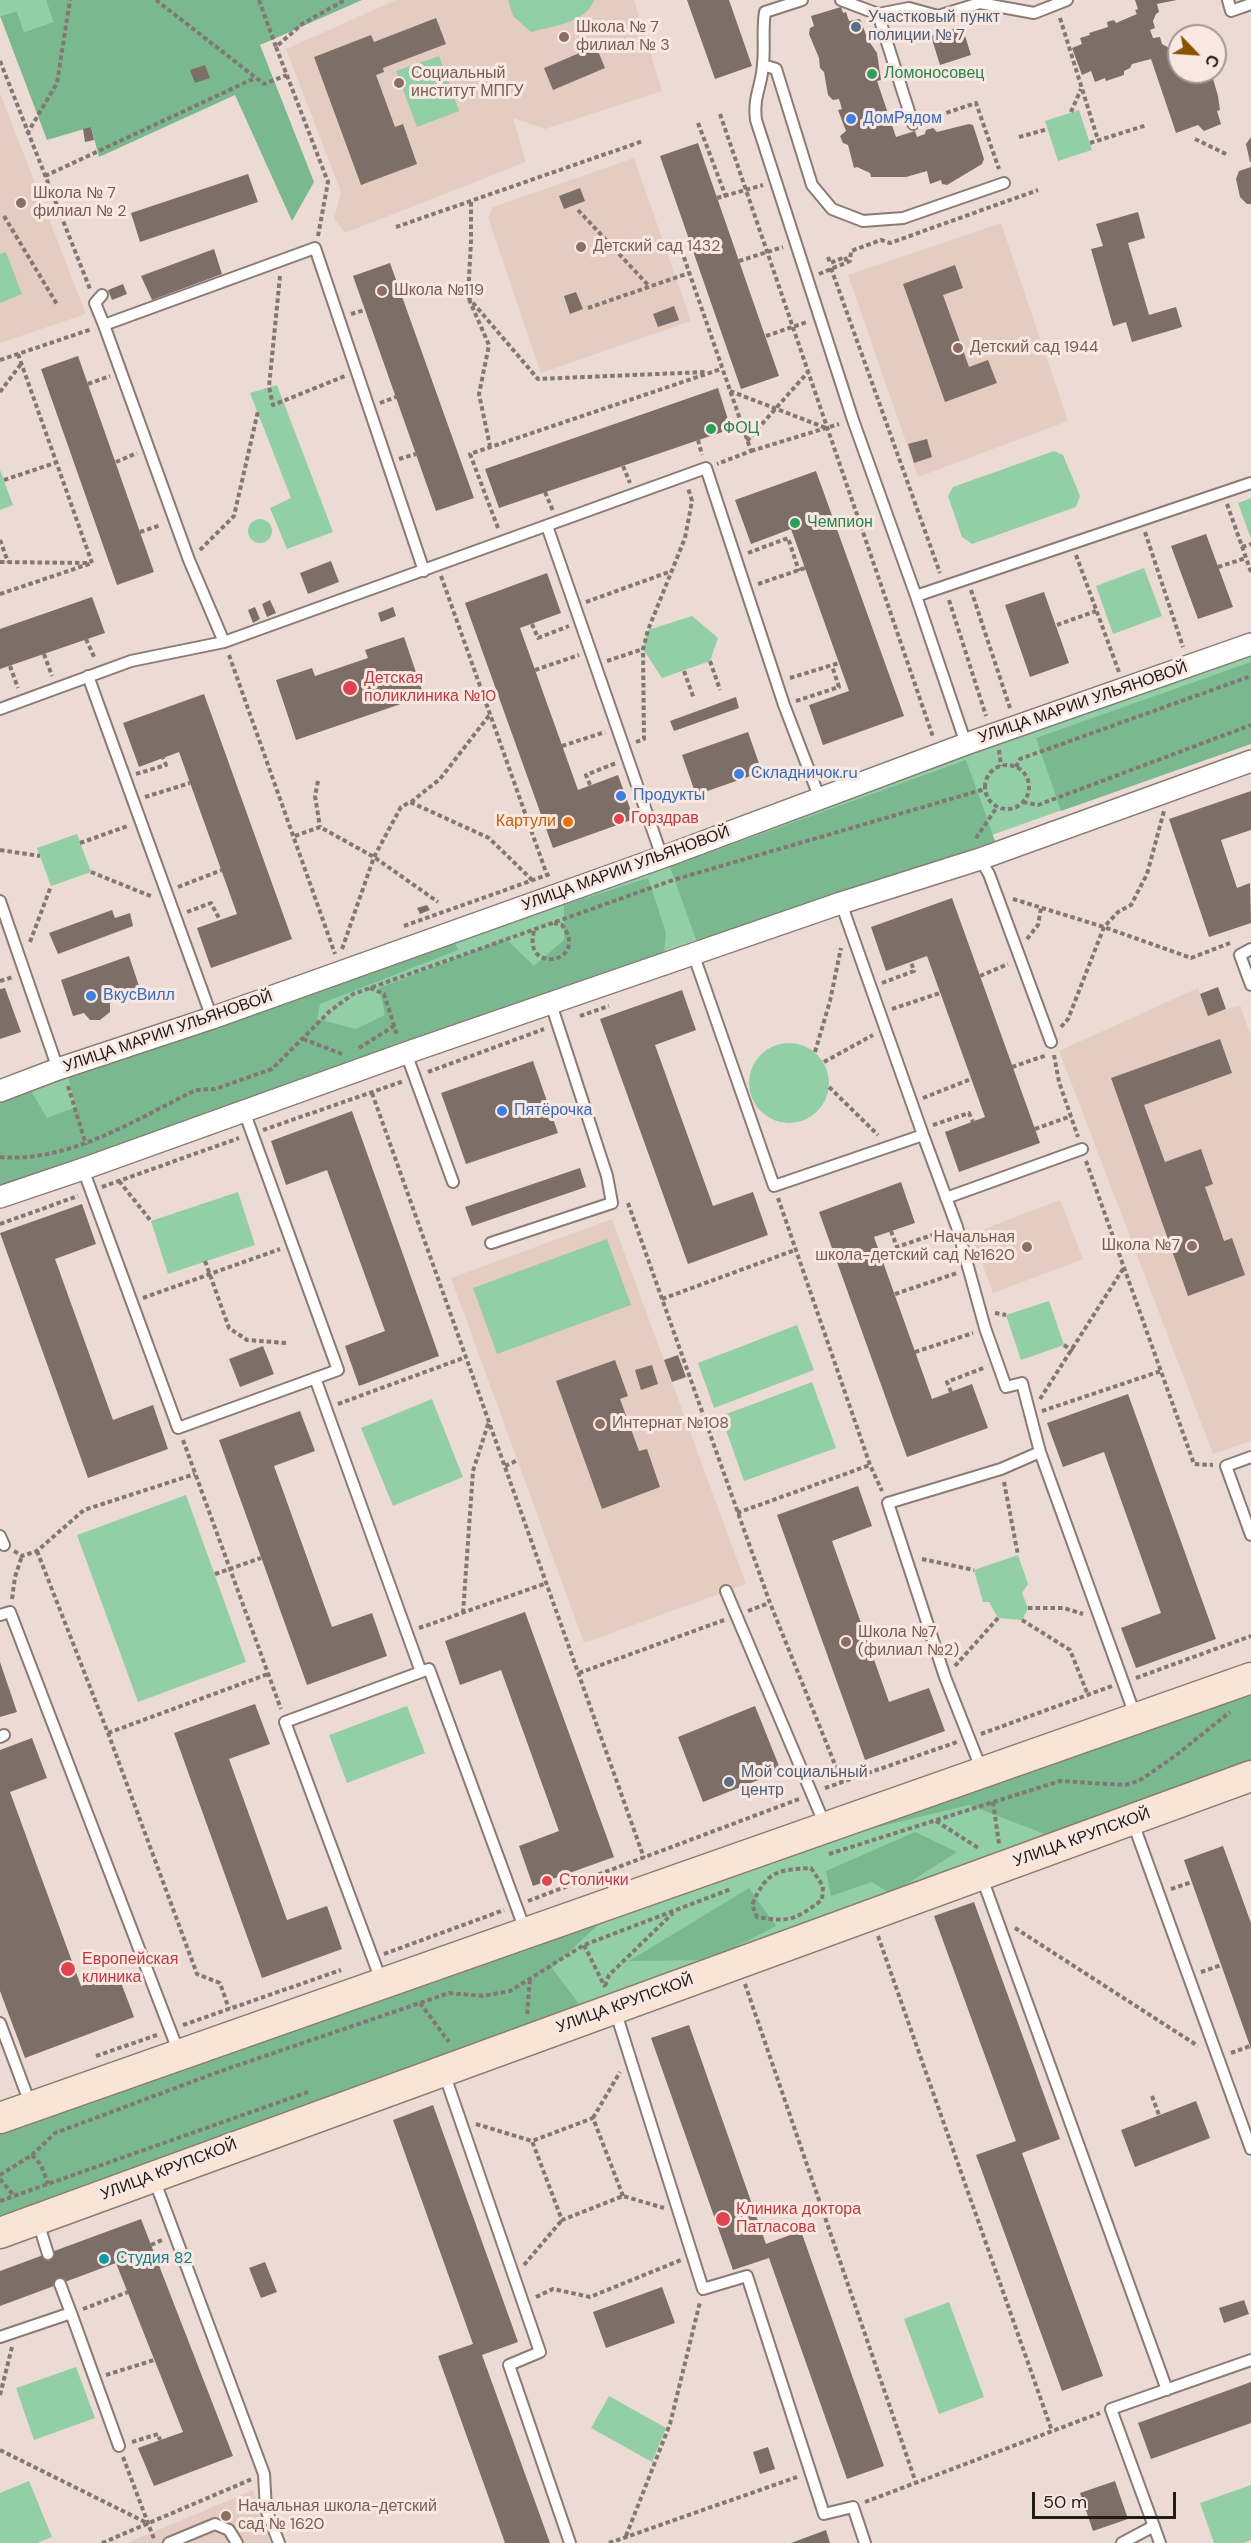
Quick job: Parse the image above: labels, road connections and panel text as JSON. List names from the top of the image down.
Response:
{
  "streets": {
    "street": ["УЛИЦА МАРИИ УЛЬЯНОВОЙ", "УЛИЦА КРУПСКОЙ"]
  },
  "places": [
    "Участковый пункт полиции № 7",
    "Школа № 7 филиал № 3",
    "Ломоносовец",
    "Социальный институт МПГУ",
    "ДомРядом",
    "Школа № 7 филиал № 2",
    "Детский сад 1432",
    "Школа №119",
    "Детский сад 1944",
    "ФОЦ",
    "Чемпион",
    "Детская поликлиника №10",
    "Складничок.ru",
    "Продукты",
    "Горздрав",
    "Картули",
    "ВкусВилл",
    "Пятёрочка",
    "Школа №7",
    "Начальная школа-детский сад №1620",
    "Интернат №108",
    "Школа №7 (филиал №2)",
    "Мой социальный центр",
    "Столички",
    "Европейская клиника",
    "Клиника доктора Патласова",
    "Студия 82",
    "Начальная школа-детский сад № 1620"
  ],
  "scale_bar": "50 m",
  "north": "bottom right"
}
